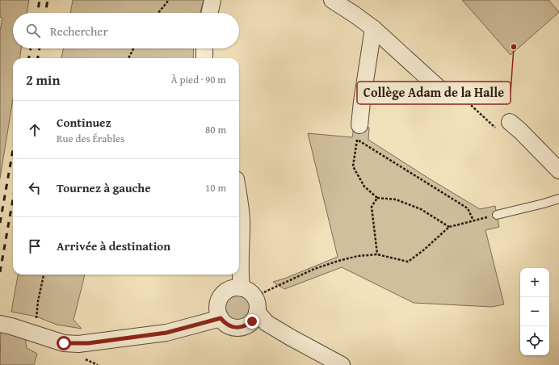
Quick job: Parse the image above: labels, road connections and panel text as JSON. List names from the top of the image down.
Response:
{
  "places": ["Collège Adam de la Halle"],
  "page": {
    "search": "Rechercher",
    "heading": ["2 min", "À pied · 90 m"],
    "list": [
      ["Continuez", "Rue des Érables", "80 m"],
      ["Tournez à gauche", "10 m"],
      "Arrivée à destination"
    ],
    "map_buttons": ["+", "−"]
  }
}
